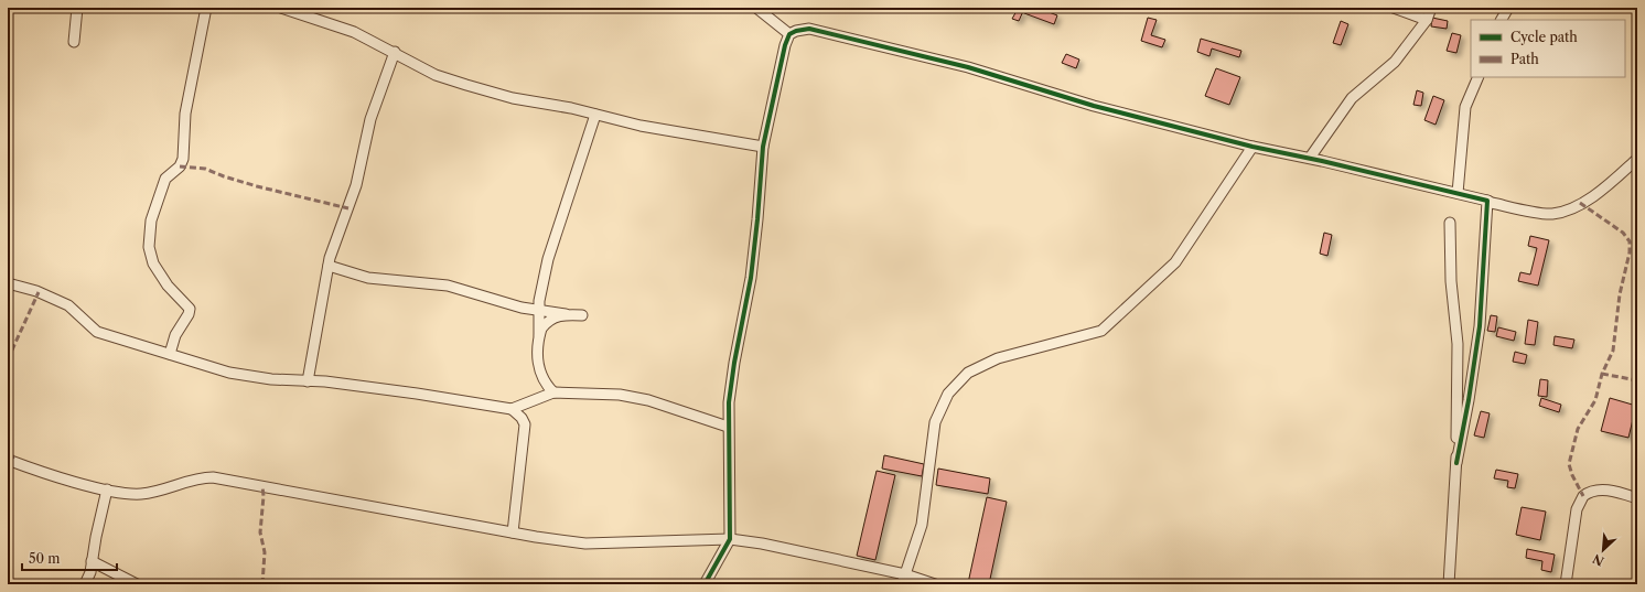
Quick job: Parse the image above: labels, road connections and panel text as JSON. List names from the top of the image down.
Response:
{
  "legend": ["Cycle path", "Path"],
  "scale_bar": "50 m",
  "north": "bottom left"
}
